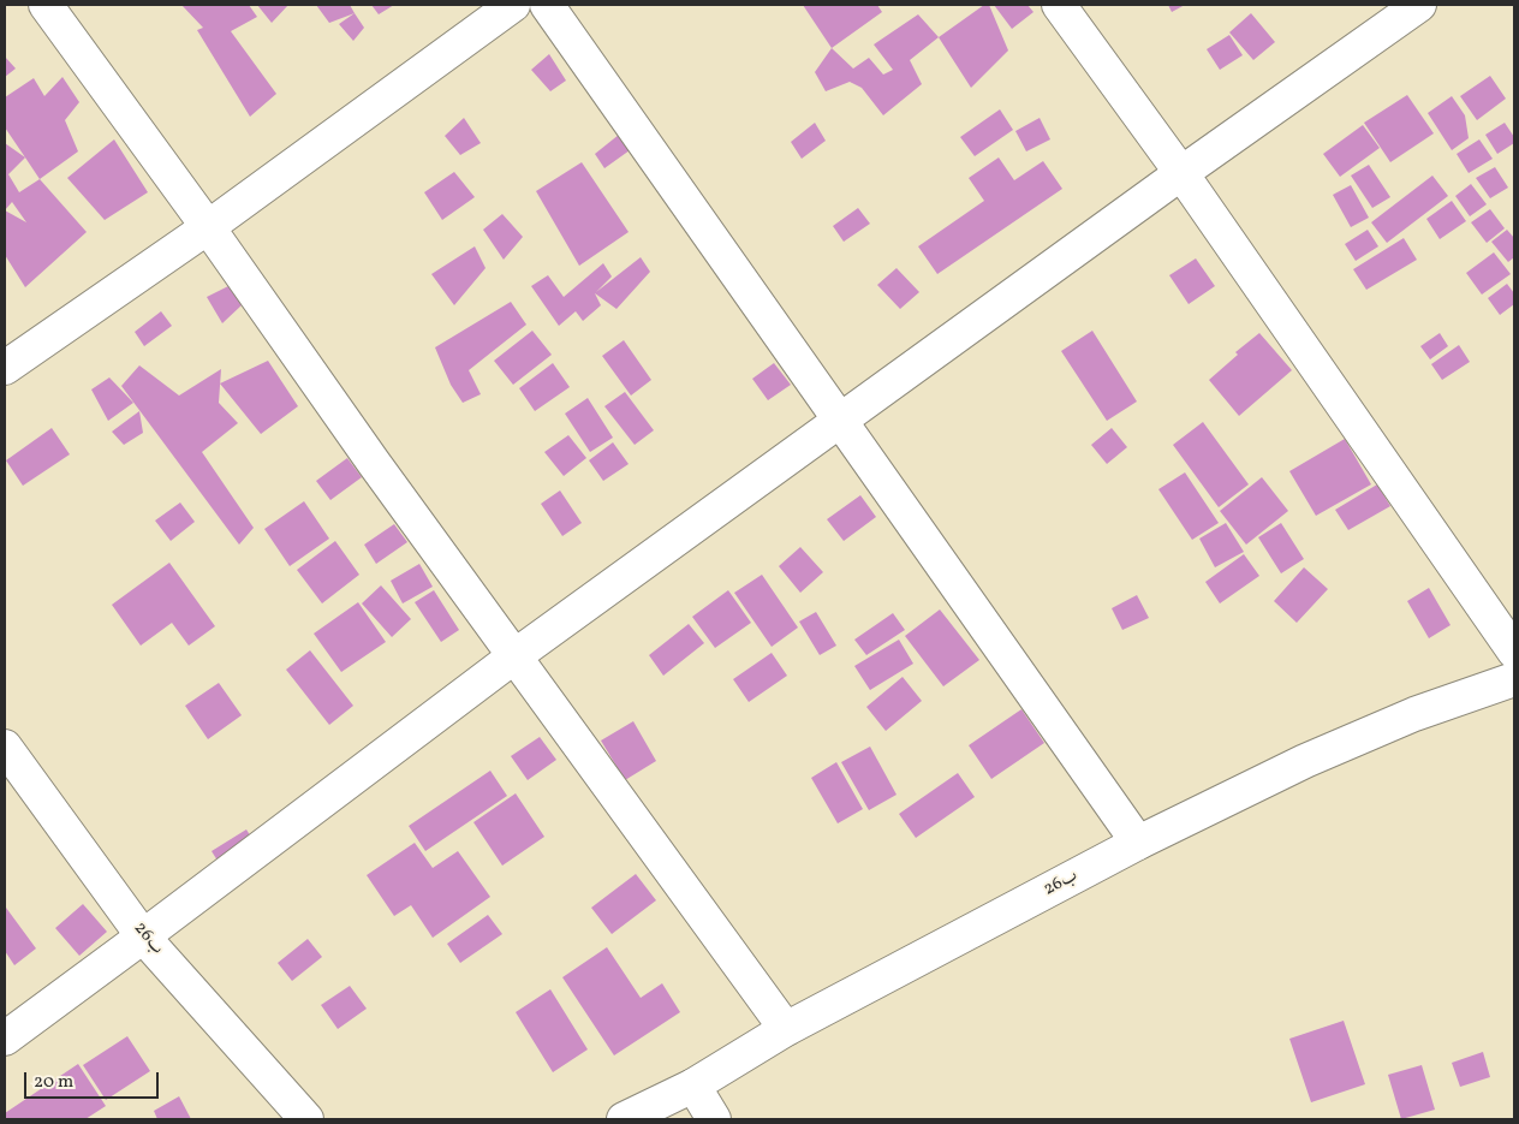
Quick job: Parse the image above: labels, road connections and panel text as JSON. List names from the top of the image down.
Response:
{
  "streets": {
    "main road": ["26ب"]
  },
  "scale_bar": "20 m"
}
